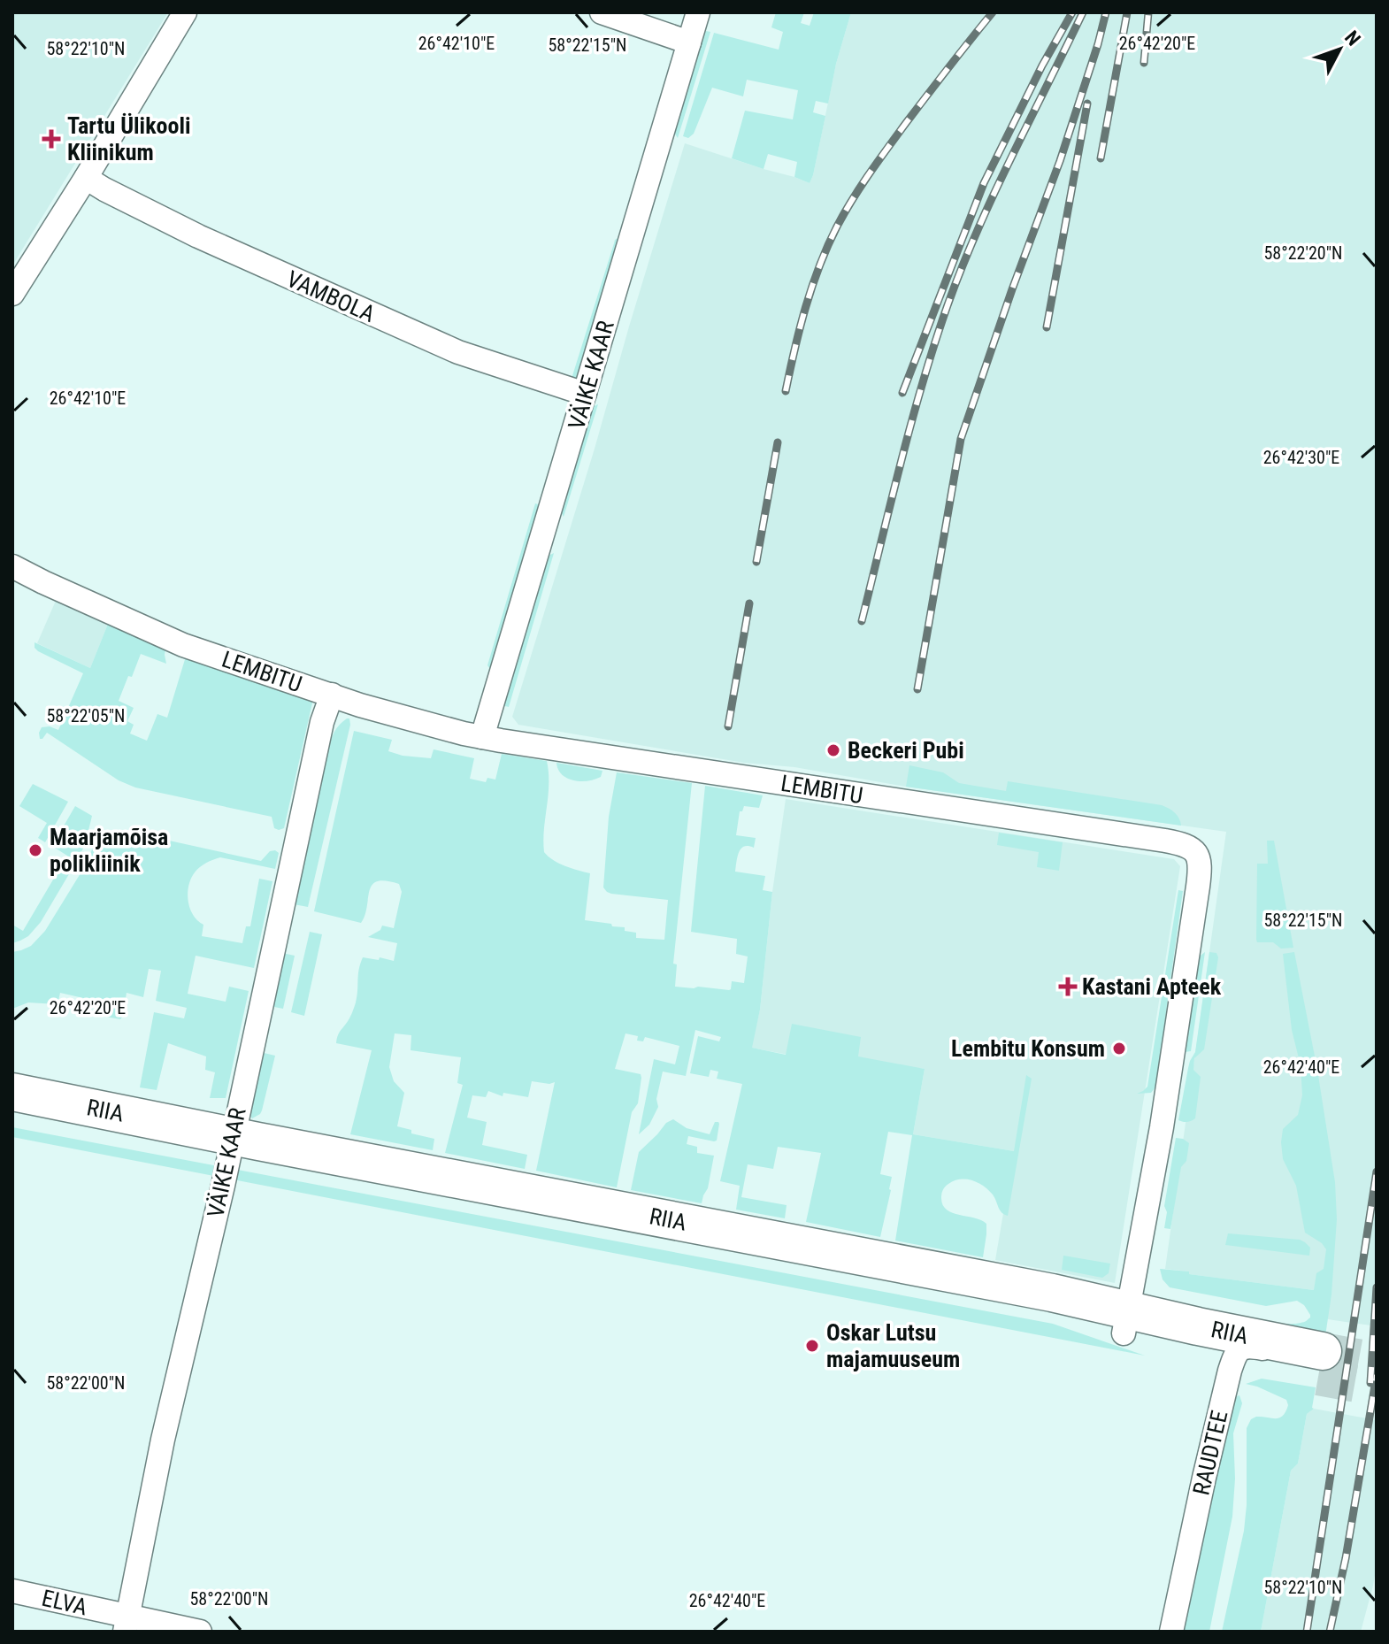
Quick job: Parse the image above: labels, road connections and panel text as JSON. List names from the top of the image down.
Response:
{
  "streets": {
    "highway": ["RIIA"],
    "street": [
      "VAMBOLA",
      "VÄIKE KAAR",
      "LEMBITU",
      "RAUDTEE",
      "ELVA"
    ]
  },
  "crossings": [
    ["VAMBOLA", "VÄIKE KAAR"],
    ["VÄIKE KAAR", "LEMBITU"],
    ["VÄIKE KAAR", "RIIA"],
    ["VÄIKE KAAR", "ELVA"],
    ["LEMBITU", "RIIA"],
    ["RIIA", "RAUDTEE"]
  ],
  "places": {
    "health": ["Tartu Ülikooli Kliinikum", "Kastani Apteek"],
    "other": [
      "Beckeri Pubi",
      "Maarjamõisa polikliinik",
      "Lembitu Konsum",
      "Oskar Lutsu majamuuseum"
    ]
  },
  "north": "top right",
  "coordinates": [
    "26°42'10\"E",
    "26°42'20\"E",
    "58°22'15\"N",
    "58°22'10\"N",
    "58°22'20\"N",
    "26°42'30\"E",
    "58°22'05\"N",
    "26°42'40\"E",
    "58°22'00\"N"
  ]
}
